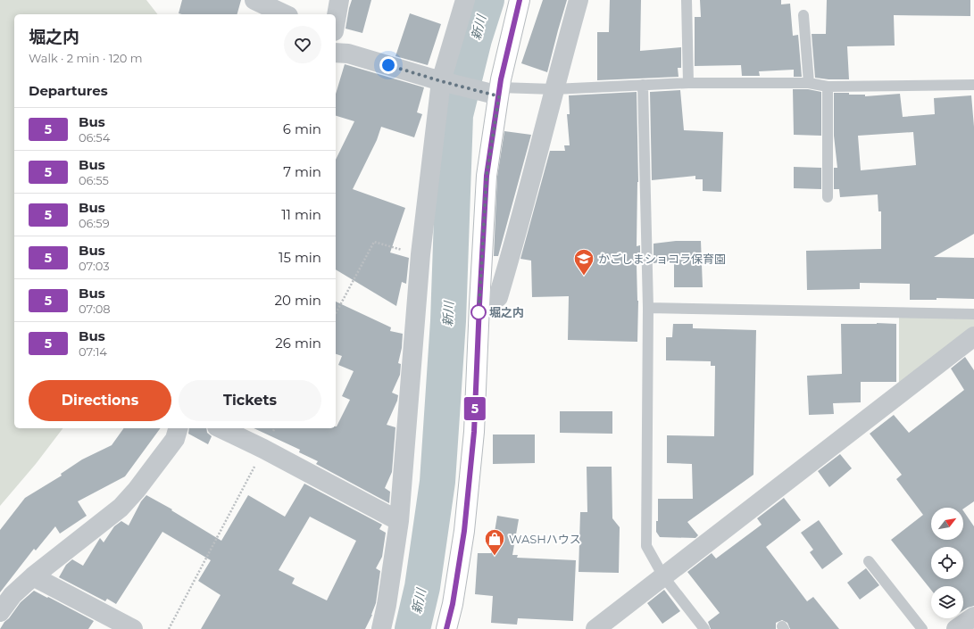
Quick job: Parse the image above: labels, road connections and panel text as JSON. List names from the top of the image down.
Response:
{
  "water": ["新川"],
  "places": {
    "school or university": ["かごしまショコラ保育園"],
    "other": ["堀之内"],
    "shop": ["WASHハウス"]
  },
  "lines": ["bus line 5"],
  "north": "top right",
  "page": {
    "on_map": "5",
    "heading": [
      ["堀之内", "Walk · 2 min · 120 m"],
      "Departures"
    ],
    "list": [
      {
        "mark": "5",
        "name": "Bus",
        "note": "06:54",
        "value": "6 min"
      },
      {
        "mark": "5",
        "name": "Bus",
        "note": "06:55",
        "value": "7 min"
      },
      {
        "mark": "5",
        "name": "Bus",
        "note": "06:59",
        "value": "11 min"
      },
      {
        "mark": "5",
        "name": "Bus",
        "note": "07:03",
        "value": "15 min"
      },
      {
        "mark": "5",
        "name": "Bus",
        "note": "07:08",
        "value": "20 min"
      },
      {
        "mark": "5",
        "name": "Bus",
        "note": "07:14",
        "value": "26 min"
      }
    ],
    "buttons": ["Directions", "Tickets"]
  }
}
